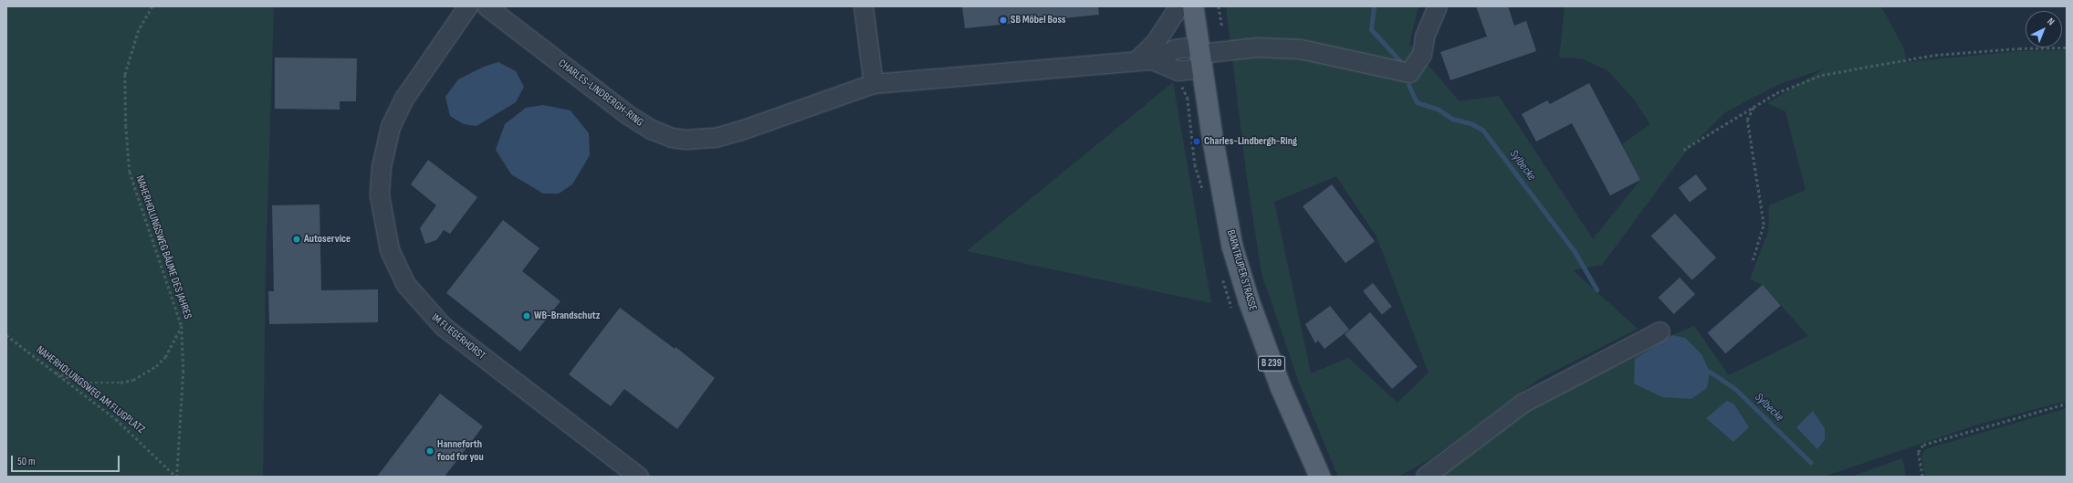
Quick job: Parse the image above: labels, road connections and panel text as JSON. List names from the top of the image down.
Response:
{
  "streets": {
    "main road": ["BARNTRUPER STRASSE", "B 239"],
    "street": ["CHARLES-LINDBERGH-RING", "IM FLIEGERHORST"],
    "path": ["NAHERHOLUNGSWEG BÄUME DES JAHRES", "NAHERHOLUNGSWEG AM FLUGPLATZ"]
  },
  "crossings": [
    ["CHARLES-LINDBERGH-RING", "BARNTRUPER STRASSE"],
    ["NAHERHOLUNGSWEG BÄUME DES JAHRES", "NAHERHOLUNGSWEG AM FLUGPLATZ"]
  ],
  "water": ["Sylbecke"],
  "places": [
    "SB Möbel Boss",
    "Charles-Lindbergh-Ring",
    "Autoservice",
    "WB-Brandschutz",
    "Hanneforth food for you"
  ],
  "scale_bar": "50 m",
  "north": "top right"
}
